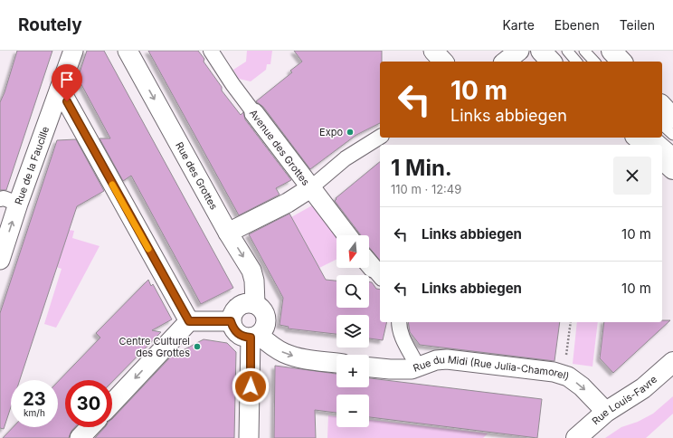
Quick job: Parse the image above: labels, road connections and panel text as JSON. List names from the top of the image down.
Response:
{
  "streets": {
    "street": [
      "Avenue des Grottes",
      "Rue de la Faucille",
      "Rue des Grottes",
      "Rue du Midi (Rue Julia-Chamorel)",
      "Rue Louis-Favre"
    ]
  },
  "crossings": [
    ["Rue du Midi (Rue Julia-Chamorel)", "Rue Louis-Favre"]
  ],
  "one_way": ["Rue du Midi (Rue Julia-Chamorel)"],
  "places": ["Expo", "Centre Culturel des Grottes"],
  "north": "bottom",
  "page": {
    "header": "Routely",
    "nav": ["Karte", "Ebenen", "Teilen"],
    "turn": ["10 m", "Links abbiegen"],
    "heading": ["1 Min.", "110 m · 12:49"],
    "list": [
      {
        "name": "Links abbiegen",
        "value": "10 m"
      },
      {
        "name": "Links abbiegen",
        "value": "10 m"
      }
    ],
    "map_buttons": ["+", "−"],
    "speed": "23 km/h",
    "limit": "30"
  }
}
